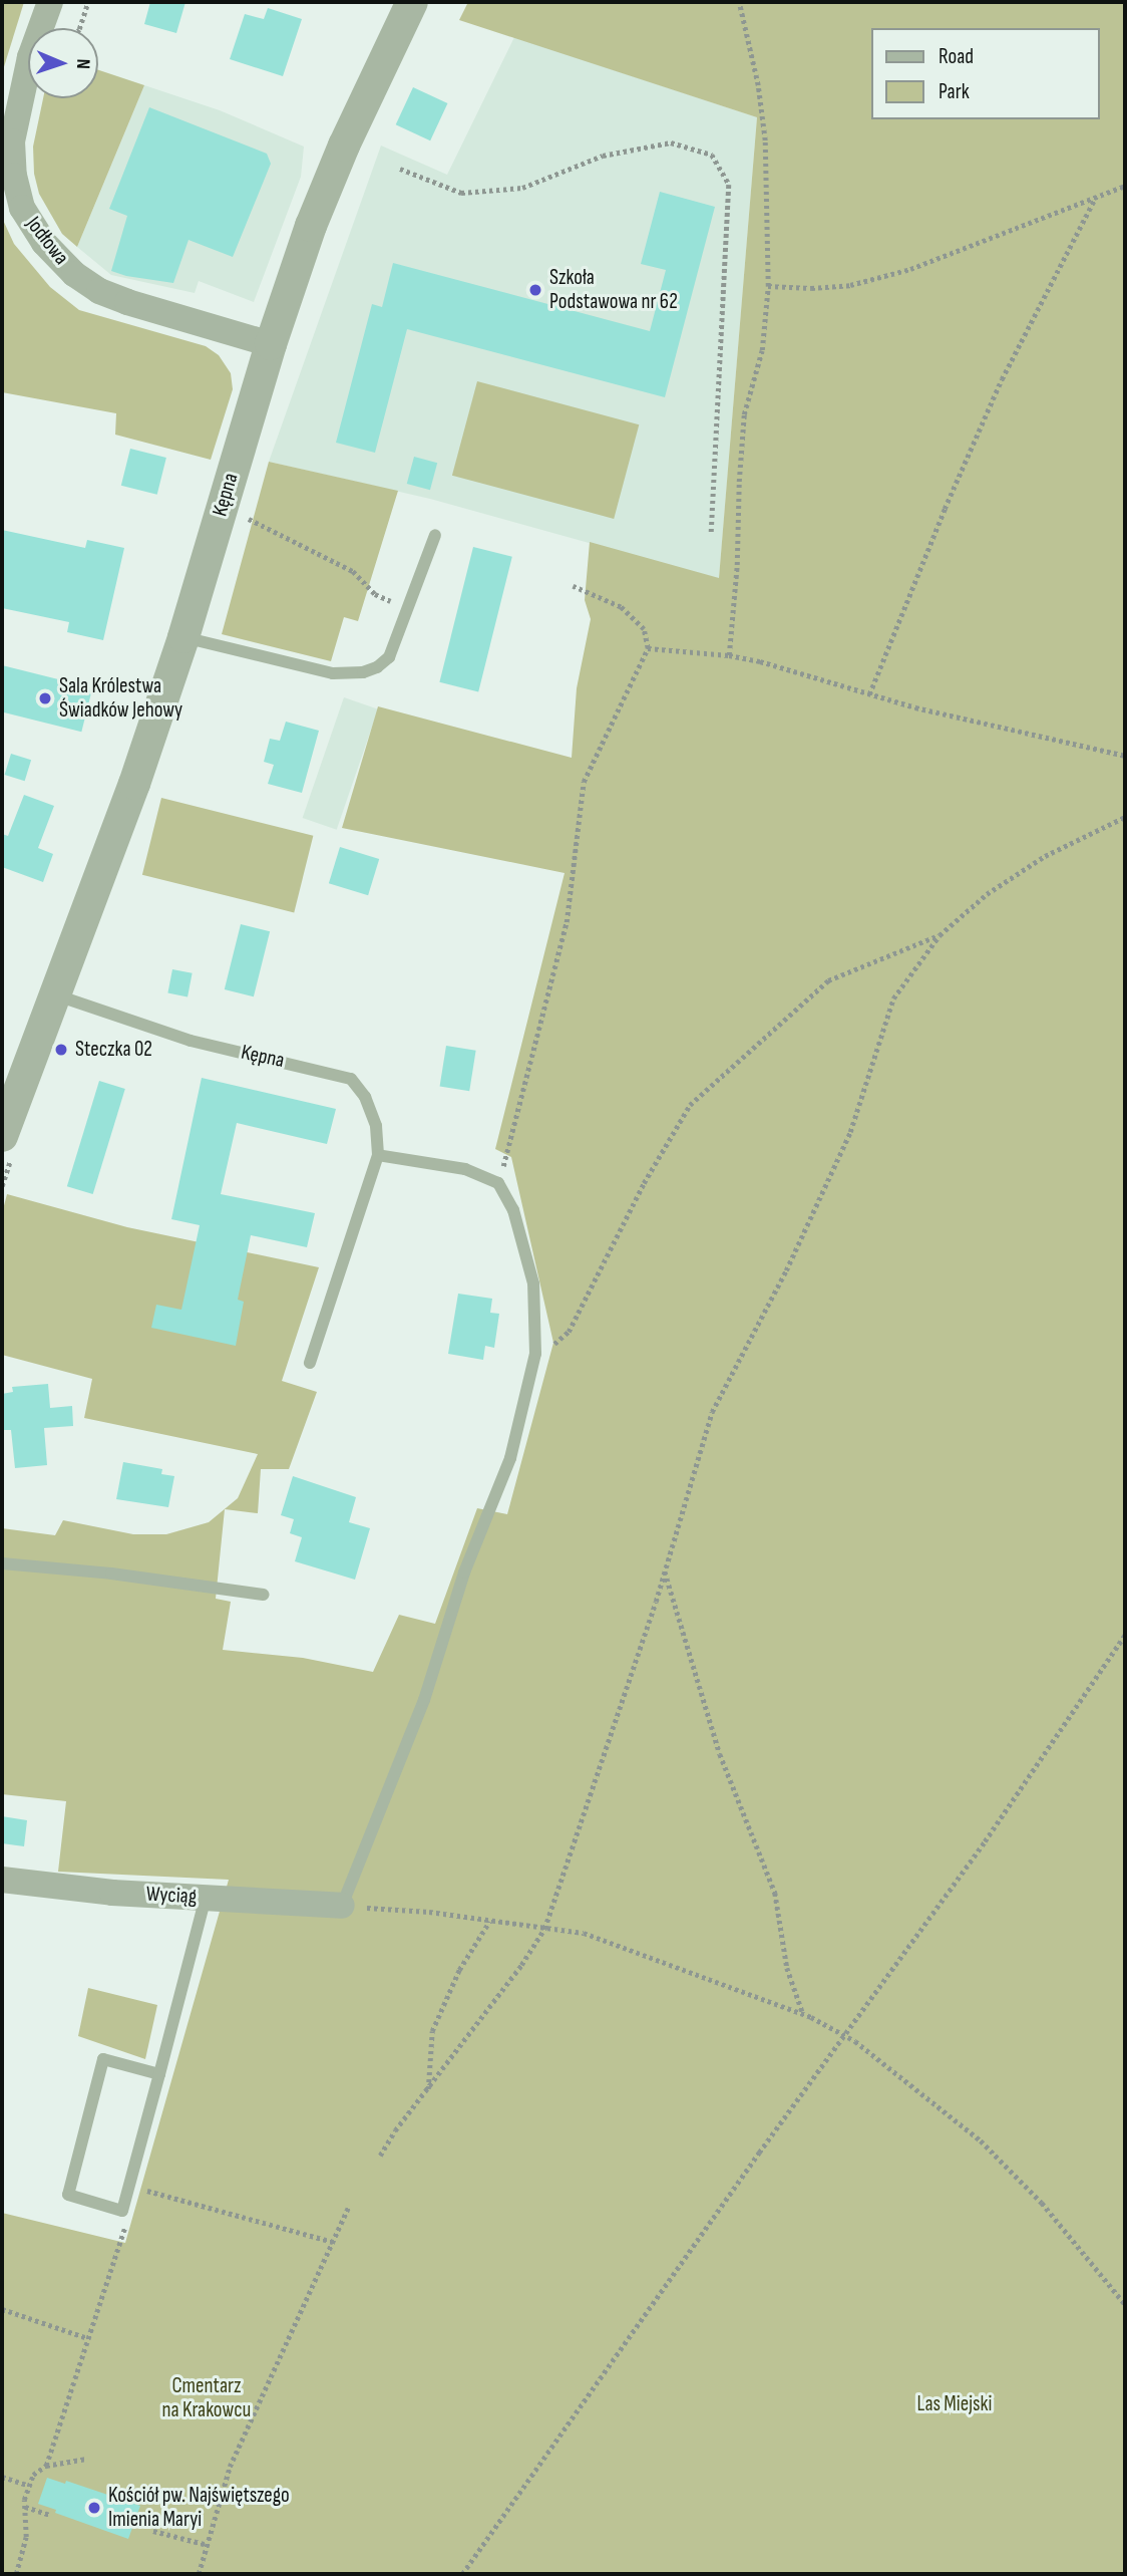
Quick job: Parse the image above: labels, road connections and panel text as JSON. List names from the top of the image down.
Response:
{
  "streets": {
    "street": ["Jodłowa", "Kępna", "Wyciąg"]
  },
  "crossings": [
    ["Jodłowa", "Kępna"]
  ],
  "parks": ["Cmentarz na Krakowcu", "Las Miejski"],
  "places": [
    "Szkoła Podstawowa nr 62",
    "Sala Królestwa Świadków Jehowy",
    "Steczka 02",
    "Kościół pw. Najświętszego Imienia Maryi"
  ],
  "legend": ["Road", "Park"],
  "north": "right"
}
